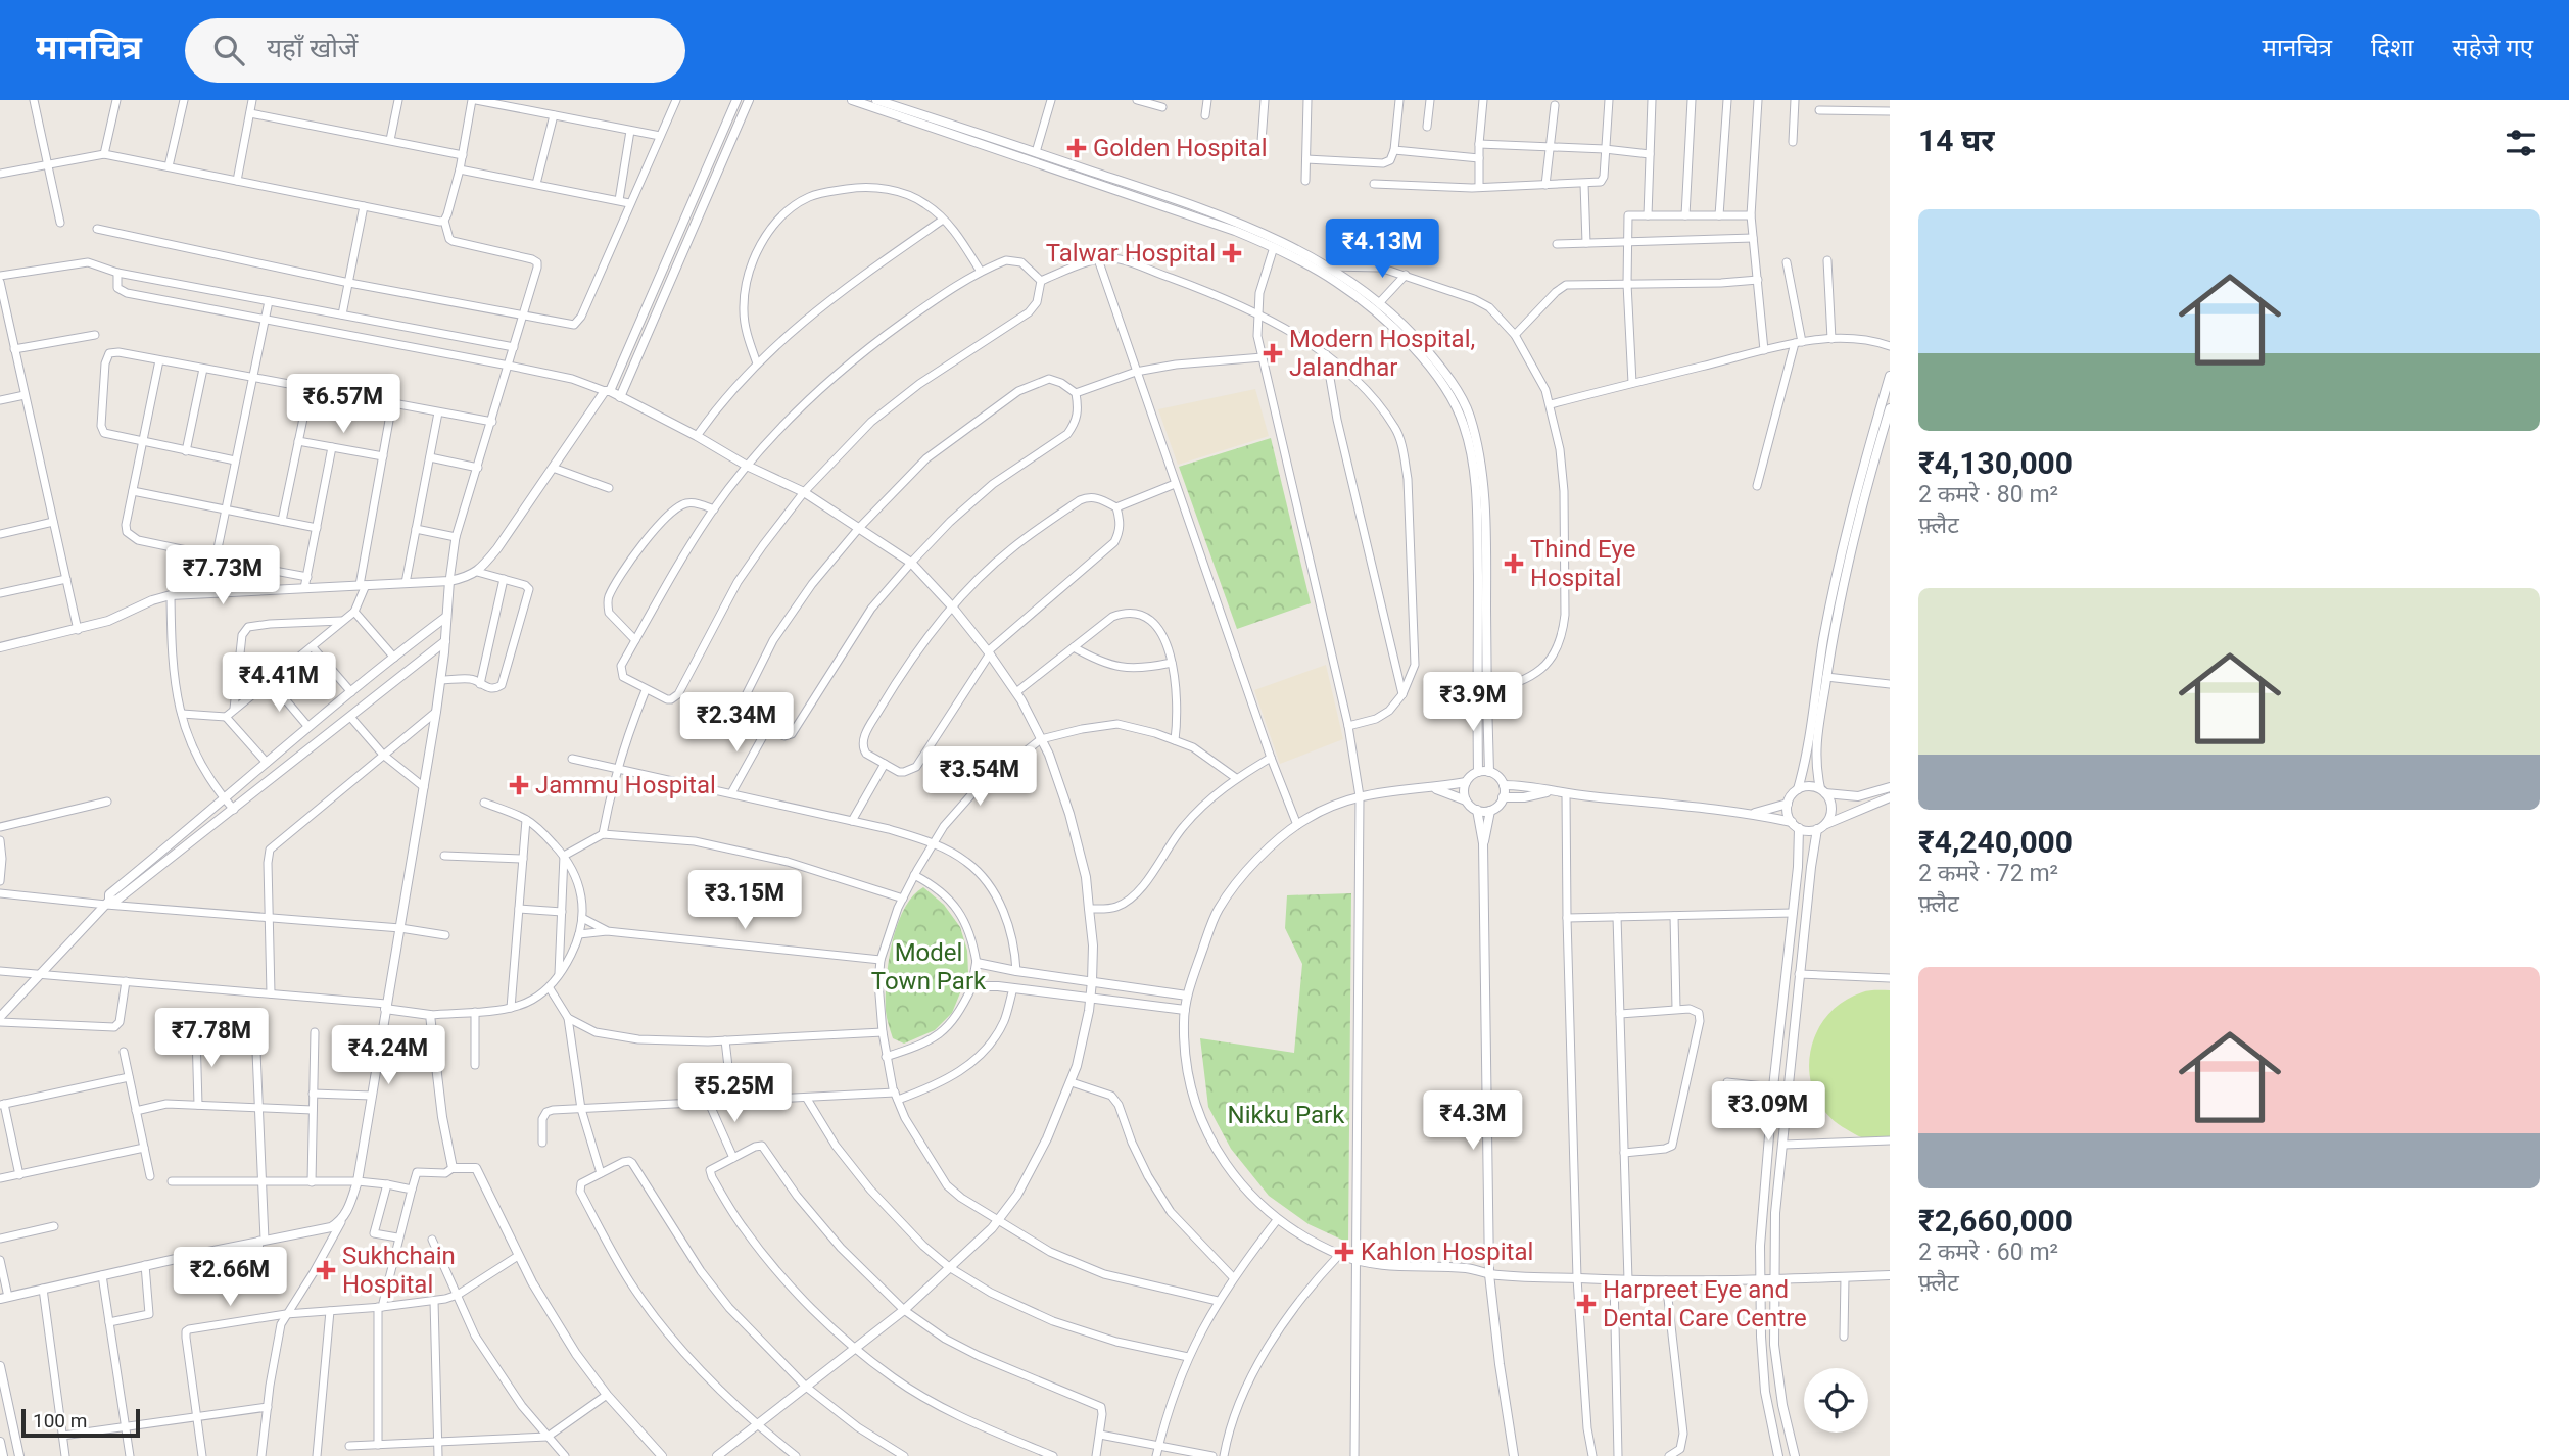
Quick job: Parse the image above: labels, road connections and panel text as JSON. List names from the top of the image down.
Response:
{
  "parks": ["Model Town Park", "Nikku Park"],
  "places": {
    "health": [
      "Golden Hospital",
      "Talwar Hospital",
      "Modern Hospital, Jalandhar",
      "Thind Eye Hospital",
      "Jammu Hospital",
      "Kahlon Hospital",
      "Sukhchain Hospital",
      "Harpreet Eye and Dental Care Centre"
    ]
  },
  "scale_bar": "100 m",
  "page": {
    "header": "मानचित्र",
    "search": "यहाँ खोजें",
    "nav": ["मानचित्र", "दिशा", "सहेजे गए"],
    "heading": "14 घर",
    "list": [
      {
        "name": "₹4,130,000",
        "note": "2 कमरे · 80 m² · फ़्लैट"
      },
      {
        "name": "₹4,240,000",
        "note": "2 कमरे · 72 m² · फ़्लैट"
      },
      {
        "name": "₹2,660,000",
        "note": "2 कमरे · 60 m² · फ़्लैट"
      }
    ],
    "price": [
      "₹4.13M",
      "₹6.57M",
      "₹7.73M",
      "₹4.41M",
      "₹3.9M",
      "₹2.34M",
      "₹3.54M",
      "₹3.15M",
      "₹7.78M",
      "₹4.24M",
      "₹5.25M",
      "₹3.09M",
      "₹4.3M",
      "₹2.66M"
    ],
    "scale": "100 m"
  }
}
